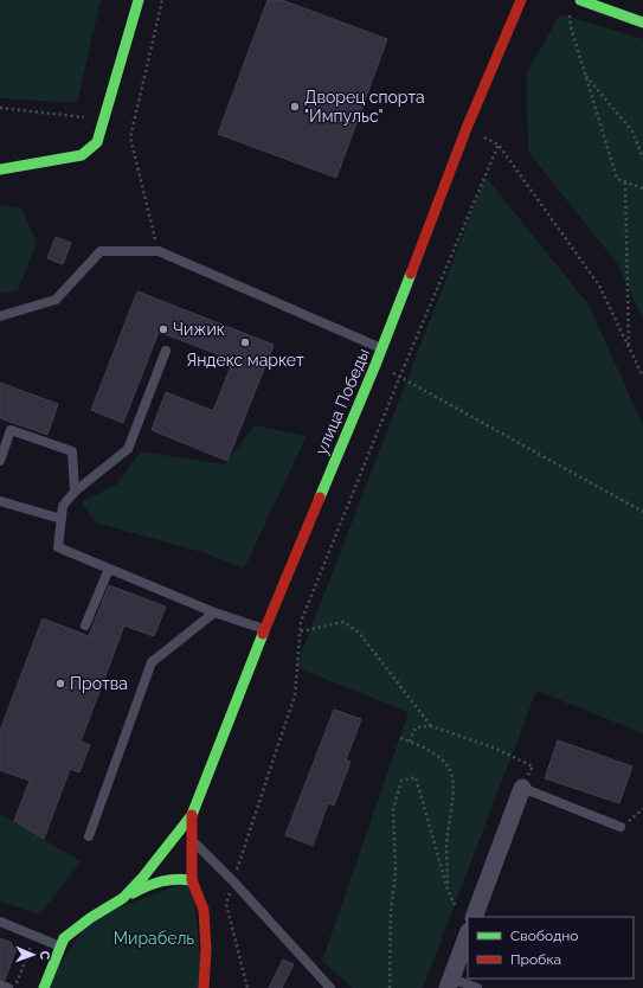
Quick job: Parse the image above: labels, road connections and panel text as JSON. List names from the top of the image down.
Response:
{
  "streets": {
    "street": ["улица Победы"]
  },
  "parks": ["Мирабель"],
  "places": [
    "Дворец спорта \"Импульс\"",
    "Чижик",
    "Яндекс маркет",
    "Протва"
  ],
  "legend": ["Свободно", "Пробка"],
  "north": "right"
}
